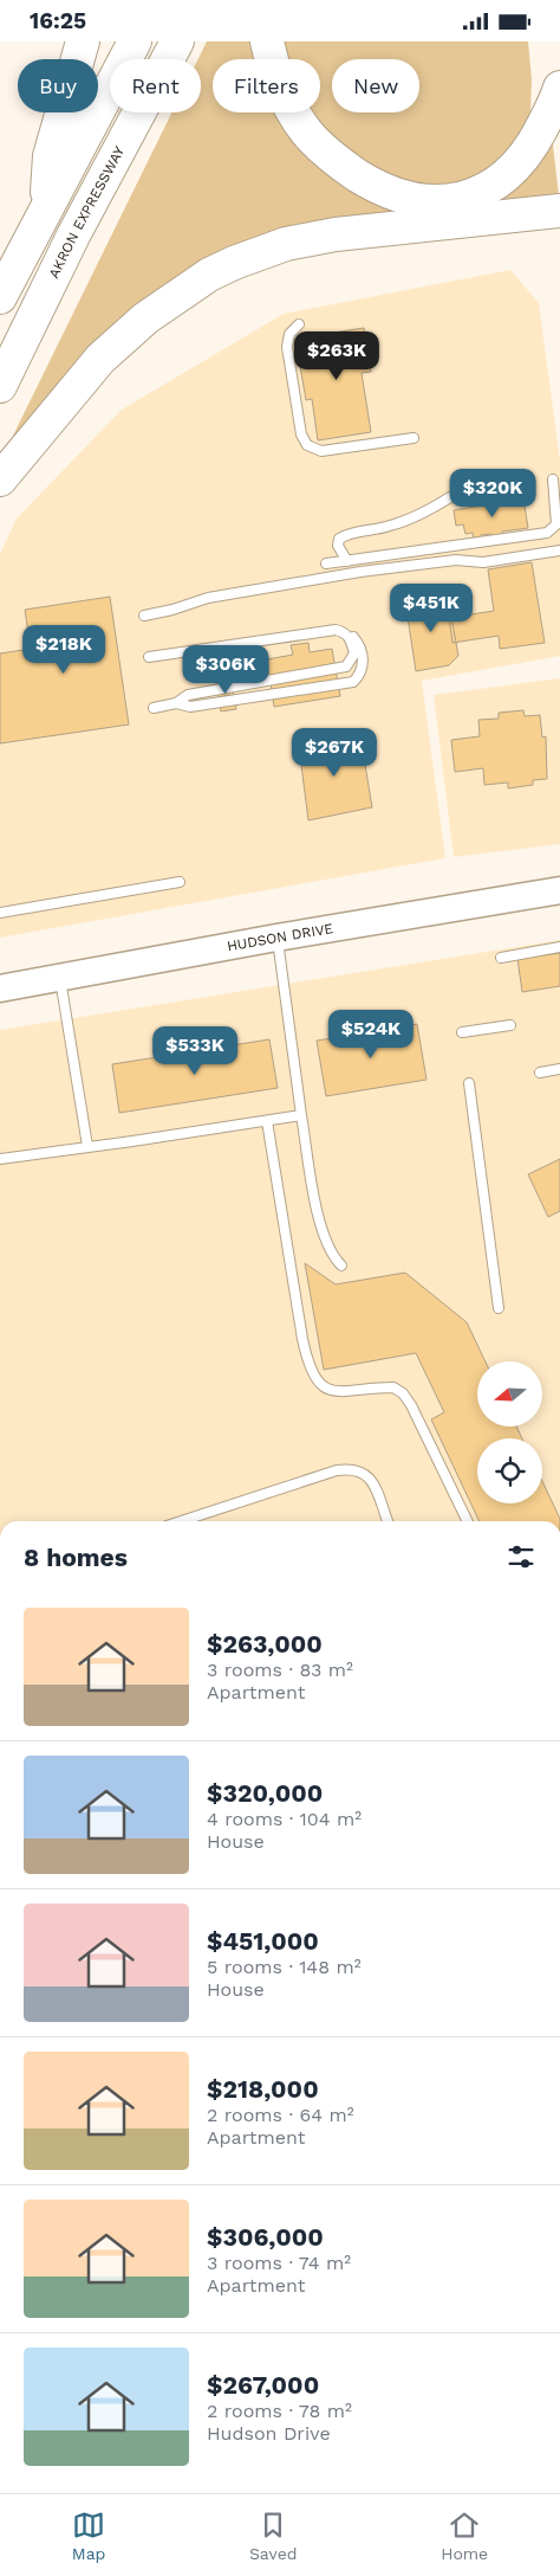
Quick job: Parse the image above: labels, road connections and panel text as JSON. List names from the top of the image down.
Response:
{
  "streets": {
    "highway": ["AKRON EXPRESSWAY"],
    "street": ["HUDSON DRIVE"]
  },
  "north": "left",
  "page": {
    "status": "16:25",
    "chip": [
      "Buy",
      "Rent",
      "Filters",
      "New"
    ],
    "price": [
      "$263K",
      "$320K",
      "$451K",
      "$218K",
      "$306K",
      "$267K",
      "$524K",
      "$533K"
    ],
    "heading": "8 homes",
    "list": [
      {
        "name": "$263,000",
        "note": "3 rooms · 83 m² · Apartment"
      },
      {
        "name": "$320,000",
        "note": "4 rooms · 104 m² · House"
      },
      {
        "name": "$451,000",
        "note": "5 rooms · 148 m² · House"
      },
      {
        "name": "$218,000",
        "note": "2 rooms · 64 m² · Apartment"
      },
      {
        "name": "$306,000",
        "note": "3 rooms · 74 m² · Apartment"
      },
      {
        "name": "$267,000",
        "note": "2 rooms · 78 m² · Hudson Drive"
      }
    ],
    "tabs": ["Map", "Saved", "Home"]
  }
}
